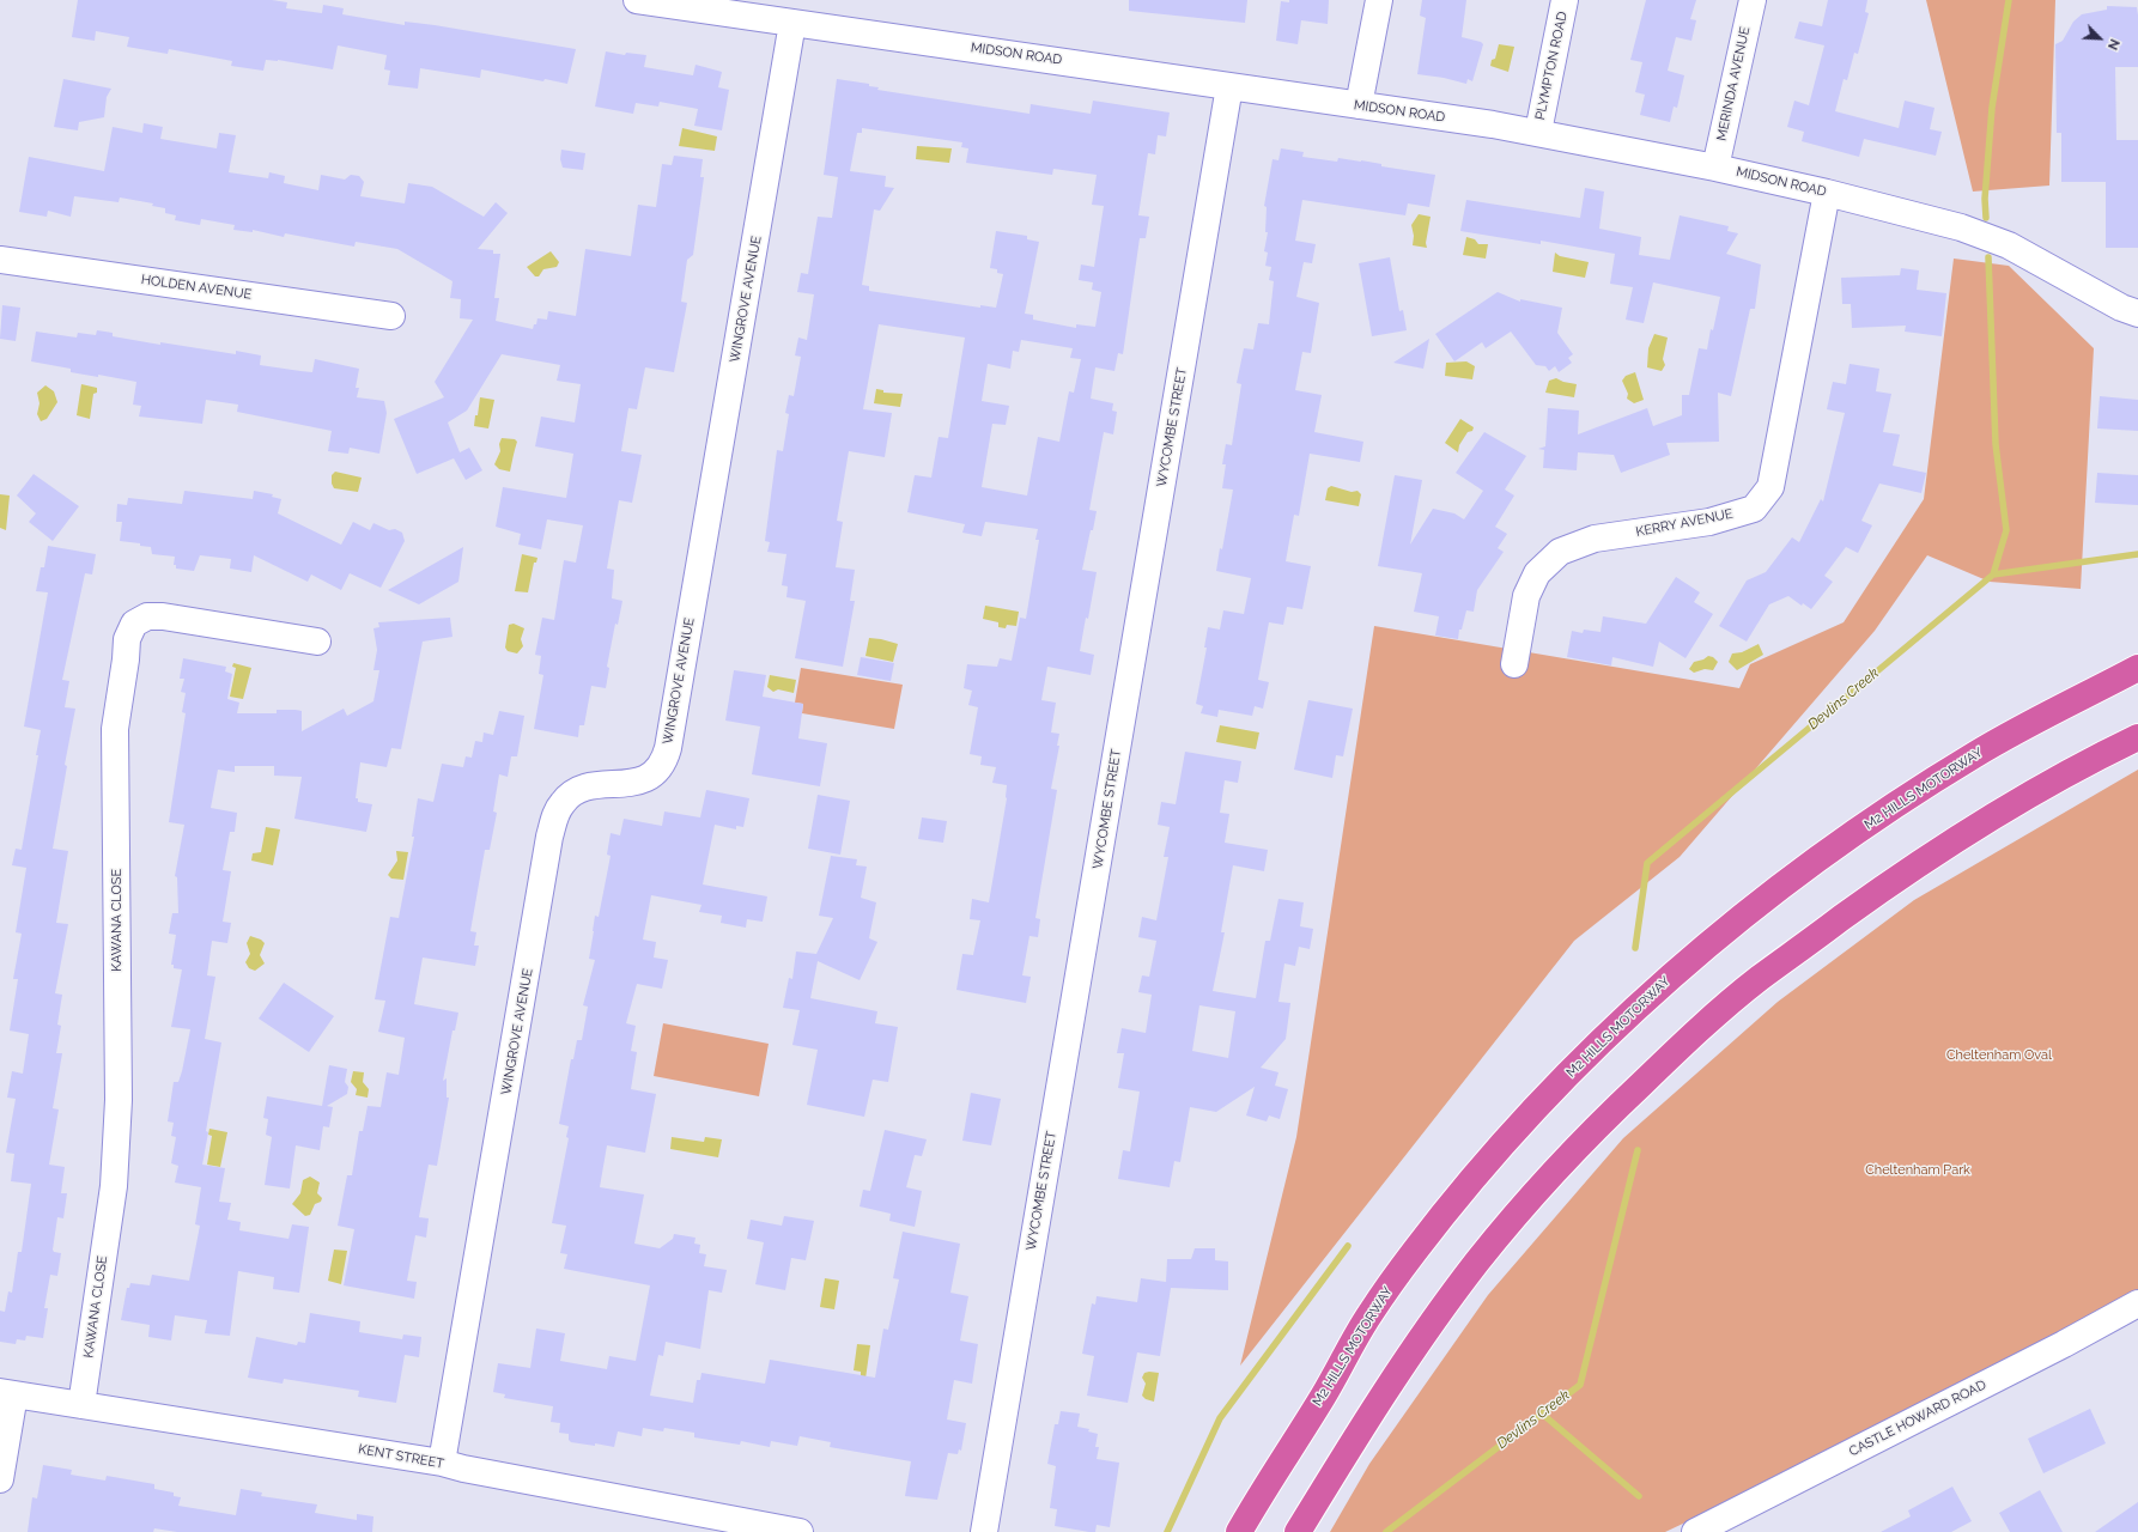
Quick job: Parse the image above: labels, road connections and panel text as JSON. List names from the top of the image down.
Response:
{
  "streets": {
    "highway": ["M2 HILLS MOTORWAY"],
    "street": [
      "MIDSON ROAD",
      "PLYMPTON ROAD",
      "MERINDA AVENUE",
      "HOLDEN AVENUE",
      "WINGROVE AVENUE",
      "WYCOMBE STREET",
      "KERRY AVENUE",
      "KAWANA CLOSE",
      "CASTLE HOWARD ROAD",
      "KENT STREET"
    ]
  },
  "crossings": [
    ["MIDSON ROAD", "PLYMPTON ROAD"],
    ["MIDSON ROAD", "MERINDA AVENUE"],
    ["MIDSON ROAD", "WINGROVE AVENUE"],
    ["MIDSON ROAD", "WYCOMBE STREET"],
    ["MIDSON ROAD", "KERRY AVENUE"],
    ["WINGROVE AVENUE", "KENT STREET"],
    ["KAWANA CLOSE", "KENT STREET"]
  ],
  "water": ["Devlins Creek"],
  "parks": ["Cheltenham Oval", "Cheltenham Park"],
  "north": "bottom right"
}
